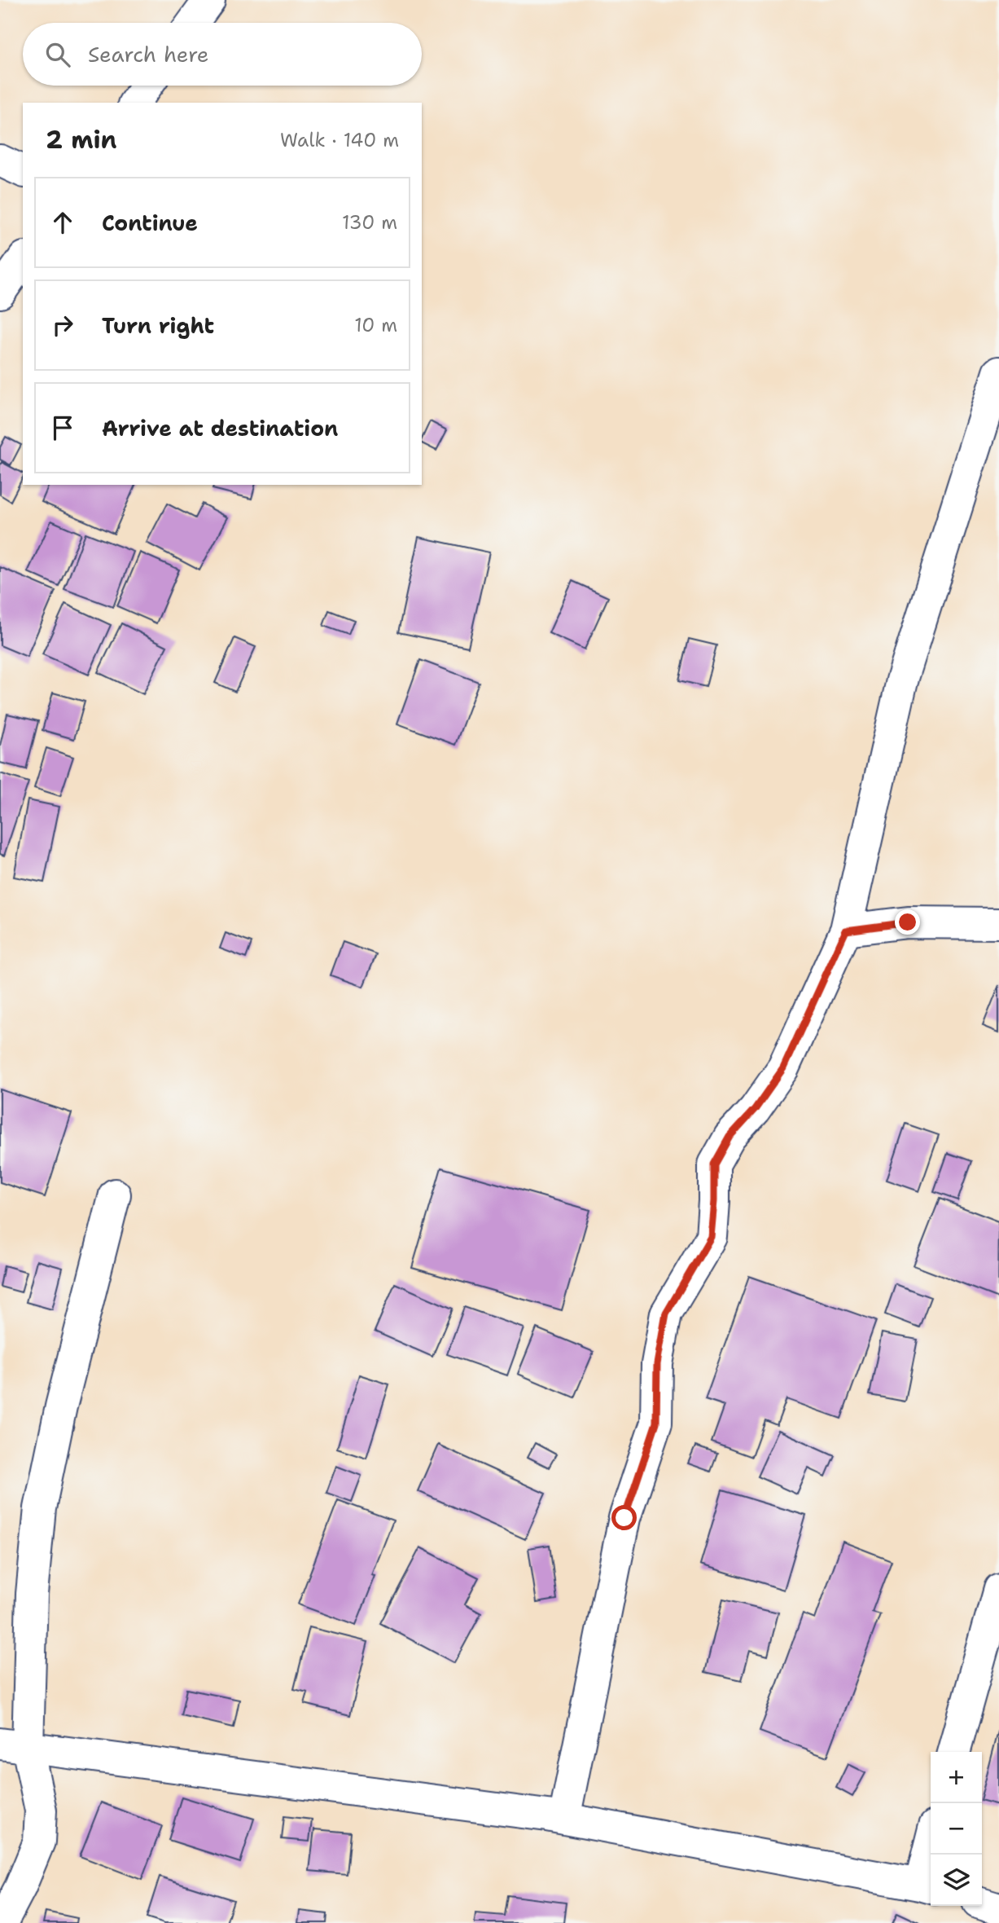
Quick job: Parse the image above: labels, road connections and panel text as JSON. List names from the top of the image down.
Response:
{
  "page": {
    "search": "Search here",
    "heading": ["2 min", "Walk · 140 m"],
    "list": [
      ["Continue", "130 m"],
      ["Turn right", "10 m"],
      "Arrive at destination"
    ],
    "map_buttons": ["+", "−"]
  }
}
